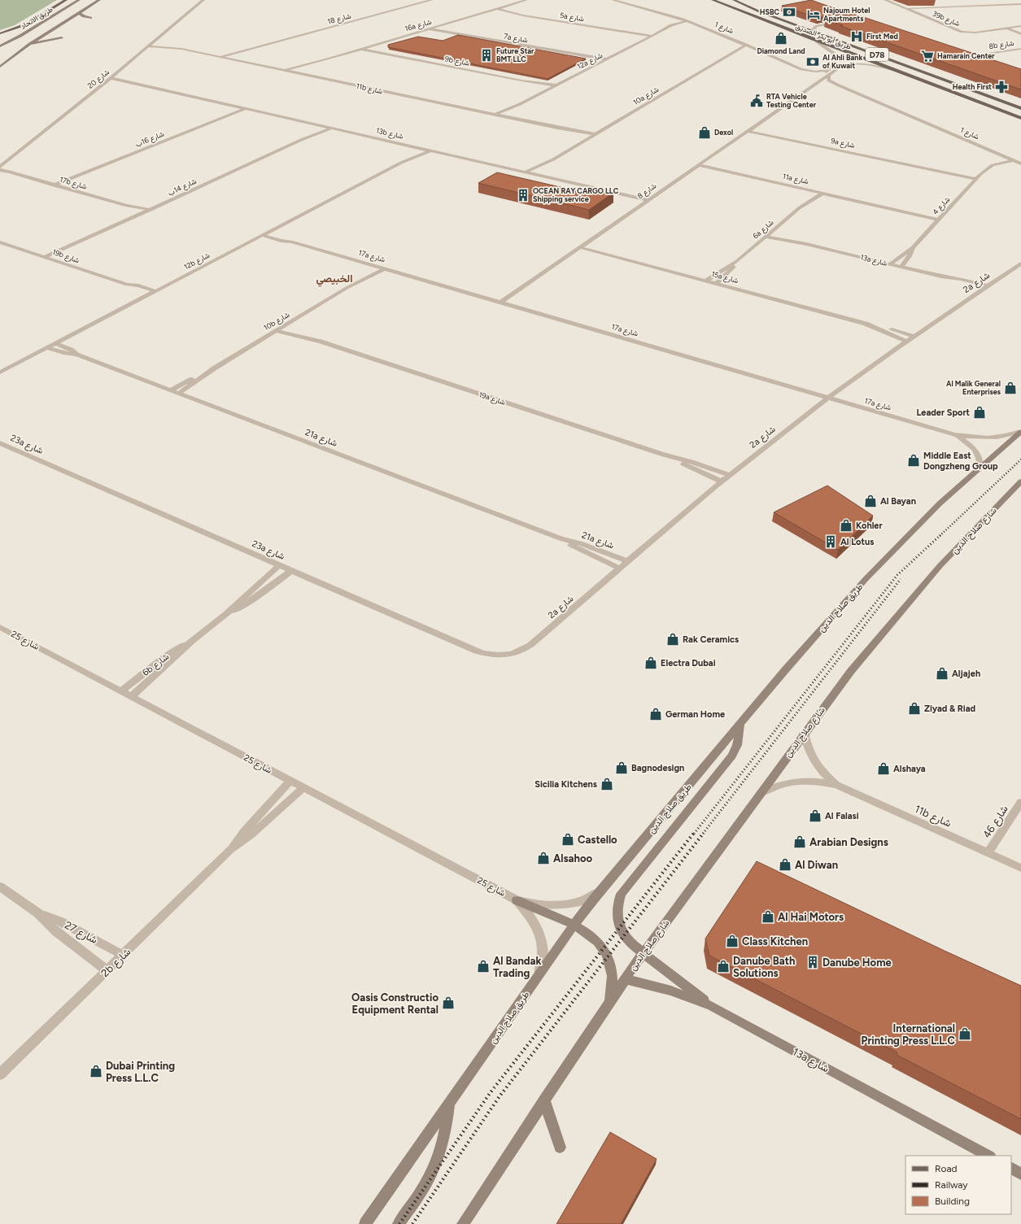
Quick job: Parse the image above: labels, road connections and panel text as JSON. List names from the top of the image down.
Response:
{
  "streets": {
    "main road": [
      "طريق الاتحاد",
      "طريق أبو بكر الصديق",
      "D78",
      "13a شارع",
      "شارع صلاح الدين",
      "طريق صلاح الدين"
    ],
    "street": [
      "5a شارع",
      "شارع 18",
      "39b شارع",
      "16a شارع",
      "شارع 1",
      "7a شارع",
      "8b شارع",
      "9b شارع",
      "12a شارع",
      "شارع 20",
      "11b شارع",
      "10a شارع",
      "13b شارع",
      "شارع 16ب",
      "9a شارع",
      "11a شارع",
      "17b شارع",
      "شارع 14ب",
      "شارع 8",
      "شارع 4",
      "6a شارع",
      "19b شارع",
      "17a شارع",
      "12b شارع",
      "15a شارع",
      "2a شارع",
      "10b شارع",
      "19a شارع",
      "21a شارع",
      "23a شارع",
      "شارع 25",
      "6b شارع",
      "شارع 46",
      "شارع 27",
      "2b شارع"
    ]
  },
  "crossings": [
    ["5a شارع", "16a شارع"],
    ["5a شارع", "12a شارع"],
    ["شارع 18", "11b شارع"],
    ["16a شارع", "7a شارع"],
    ["16a شارع", "9b شارع"],
    ["16a شارع", "11b شارع"],
    ["شارع 1", "12a شارع"],
    ["شارع 1", "10a شارع"],
    ["شارع 1", "شارع 8"],
    ["شارع 1", "شارع 4"],
    ["طريق أبو بكر الصديق", "شارع 8"],
    ["7a شارع", "12a شارع"],
    ["9b شارع", "12a شارع"],
    ["12a شارع", "11b شارع"],
    ["شارع 20", "11b شارع"],
    ["شارع 20", "13b شارع"],
    ["11b شارع", "10a شارع"],
    ["11b شارع", "شارع صلاح الدين"],
    ["11b شارع", "شارع 46"],
    ["10a شارع", "13b شارع"],
    ["13b شارع", "شارع 16ب"],
    ["13b شارع", "شارع 14ب"],
    ["13b شارع", "شارع 8"],
    ["13b شارع", "12b شارع"],
    ["شارع 16ب", "17b شارع"],
    ["9a شارع", "شارع 8"],
    ["9a شارع", "شارع 4"],
    ["11a شارع", "شارع 8"],
    ["11a شارع", "شارع 4"],
    ["11a شارع", "6a شارع"],
    ["17b شارع", "شارع 14ب"],
    ["شارع 14ب", "19b شارع"],
    ["شارع 8", "17a شارع"],
    ["شارع 8", "15a شارع"],
    ["شارع 4", "13a شارع"],
    ["6a شارع", "13a شارع"],
    ["6a شارع", "15a شارع"],
    ["19b شارع", "12b شارع"],
    ["17a شارع", "12b شارع"],
    ["17a شارع", "2a شارع"],
    ["17a شارع", "10b شارع"],
    ["17a شارع", "طريق صلاح الدين"],
    ["13a شارع", "2a شارع"],
    ["13a شارع", "شارع صلاح الدين"],
    ["12b شارع", "21a شارع"],
    ["15a شارع", "2a شارع"],
    ["2a شارع", "19a شارع"],
    ["2a شارع", "21a شارع"],
    ["2a شارع", "23a شارع"],
    ["10b شارع", "19a شارع"],
    ["10b شارع", "21a شارع"],
    ["23a شارع", "6b شارع"],
    ["طريق صلاح الدين", "شارع 25"],
    ["شارع 25", "6b شارع"],
    ["شارع 25", "2b شارع"],
    ["شارع 27", "2b شارع"]
  ],
  "districts": ["الخبيصي"],
  "places": {
    "bank": ["HSBC", "Al Ahli Bank of Kuwait"],
    "hotel": ["Najoum Hotel Apartments"],
    "hospital": ["First Med"],
    "shop": [
      "Diamond Land",
      "Dexol",
      "Al Malik General Enterprises",
      "Leader Sport",
      "Middle East Dongzheng Group",
      "Al Bayan",
      "Kohler",
      "Rak Ceramics",
      "Electra Dubai",
      "Aljajeh",
      "Ziyad & Riad",
      "German Home",
      "Bagnodesign",
      "Alshaya",
      "Sicilia Kitchens",
      "Al Falasi",
      "Castello",
      "Arabian Designs",
      "Alsahoo",
      "Al Diwan",
      "Al Hai Motors",
      "Class Kitchen",
      "Al Bandak Trading",
      "Danube Bath Solutions",
      "Oasis Constructio Equipment Rental",
      "International Printing Press L.L.C",
      "Dubai Printing Press L.L.C"
    ],
    "building": [
      "Future Star BMT LLC",
      "OCEAN RAY CARGO LLC Shipping service",
      "Al Lotus",
      "Danube Home"
    ],
    "supermarket": ["Hamarain Center"],
    "pharmacy": ["Health First"],
    "public building": ["RTA Vehicle Testing Center"]
  },
  "legend": ["Road", "Railway", "Building"]
}
